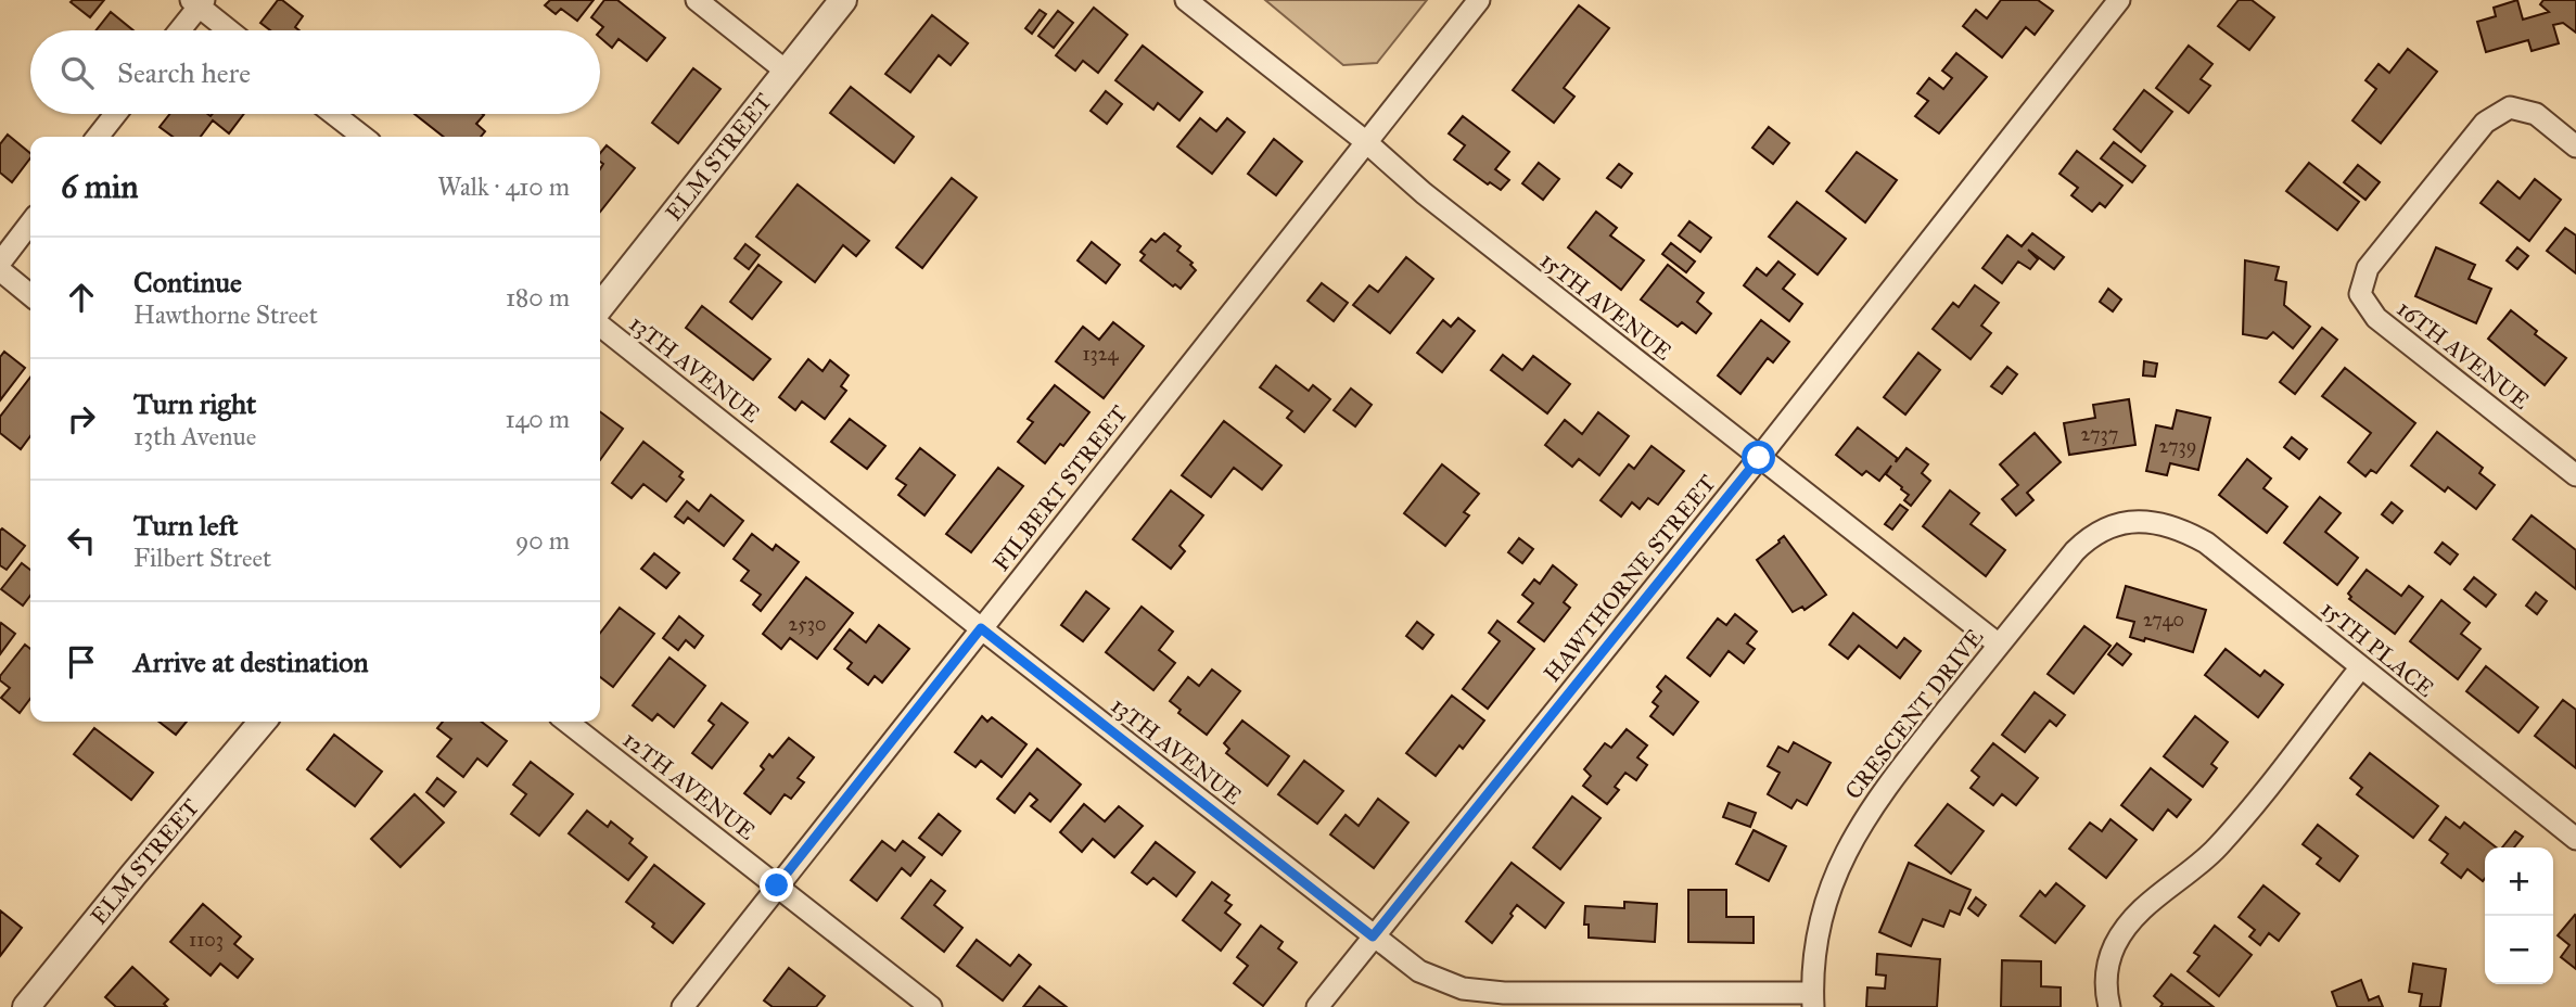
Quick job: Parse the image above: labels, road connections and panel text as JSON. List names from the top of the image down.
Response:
{
  "streets": {
    "street": [
      "ELM STREET",
      "15TH AVENUE",
      "16TH AVENUE",
      "13TH AVENUE",
      "FILBERT STREET",
      "HAWTHORNE STREET",
      "15TH PLACE",
      "CRESCENT DRIVE",
      "12TH AVENUE"
    ]
  },
  "crossings": [
    ["15TH AVENUE", "FILBERT STREET"],
    ["15TH AVENUE", "HAWTHORNE STREET"],
    ["15TH AVENUE", "CRESCENT DRIVE"],
    ["13TH AVENUE", "FILBERT STREET"],
    ["13TH AVENUE", "HAWTHORNE STREET"],
    ["13TH AVENUE", "CRESCENT DRIVE"],
    ["FILBERT STREET", "12TH AVENUE"],
    ["15TH PLACE", "CRESCENT DRIVE"]
  ],
  "house_numbers": [
    "1324",
    "2737",
    "2739",
    "2740",
    "2530",
    "1103"
  ],
  "page": {
    "search": "Search here",
    "heading": ["6 min", "Walk · 410 m"],
    "list": [
      ["Continue", "Hawthorne Street", "180 m"],
      ["Turn right", "13th Avenue", "140 m"],
      ["Turn left", "Filbert Street", "90 m"],
      "Arrive at destination"
    ],
    "map_buttons": ["+", "−"]
  }
}
